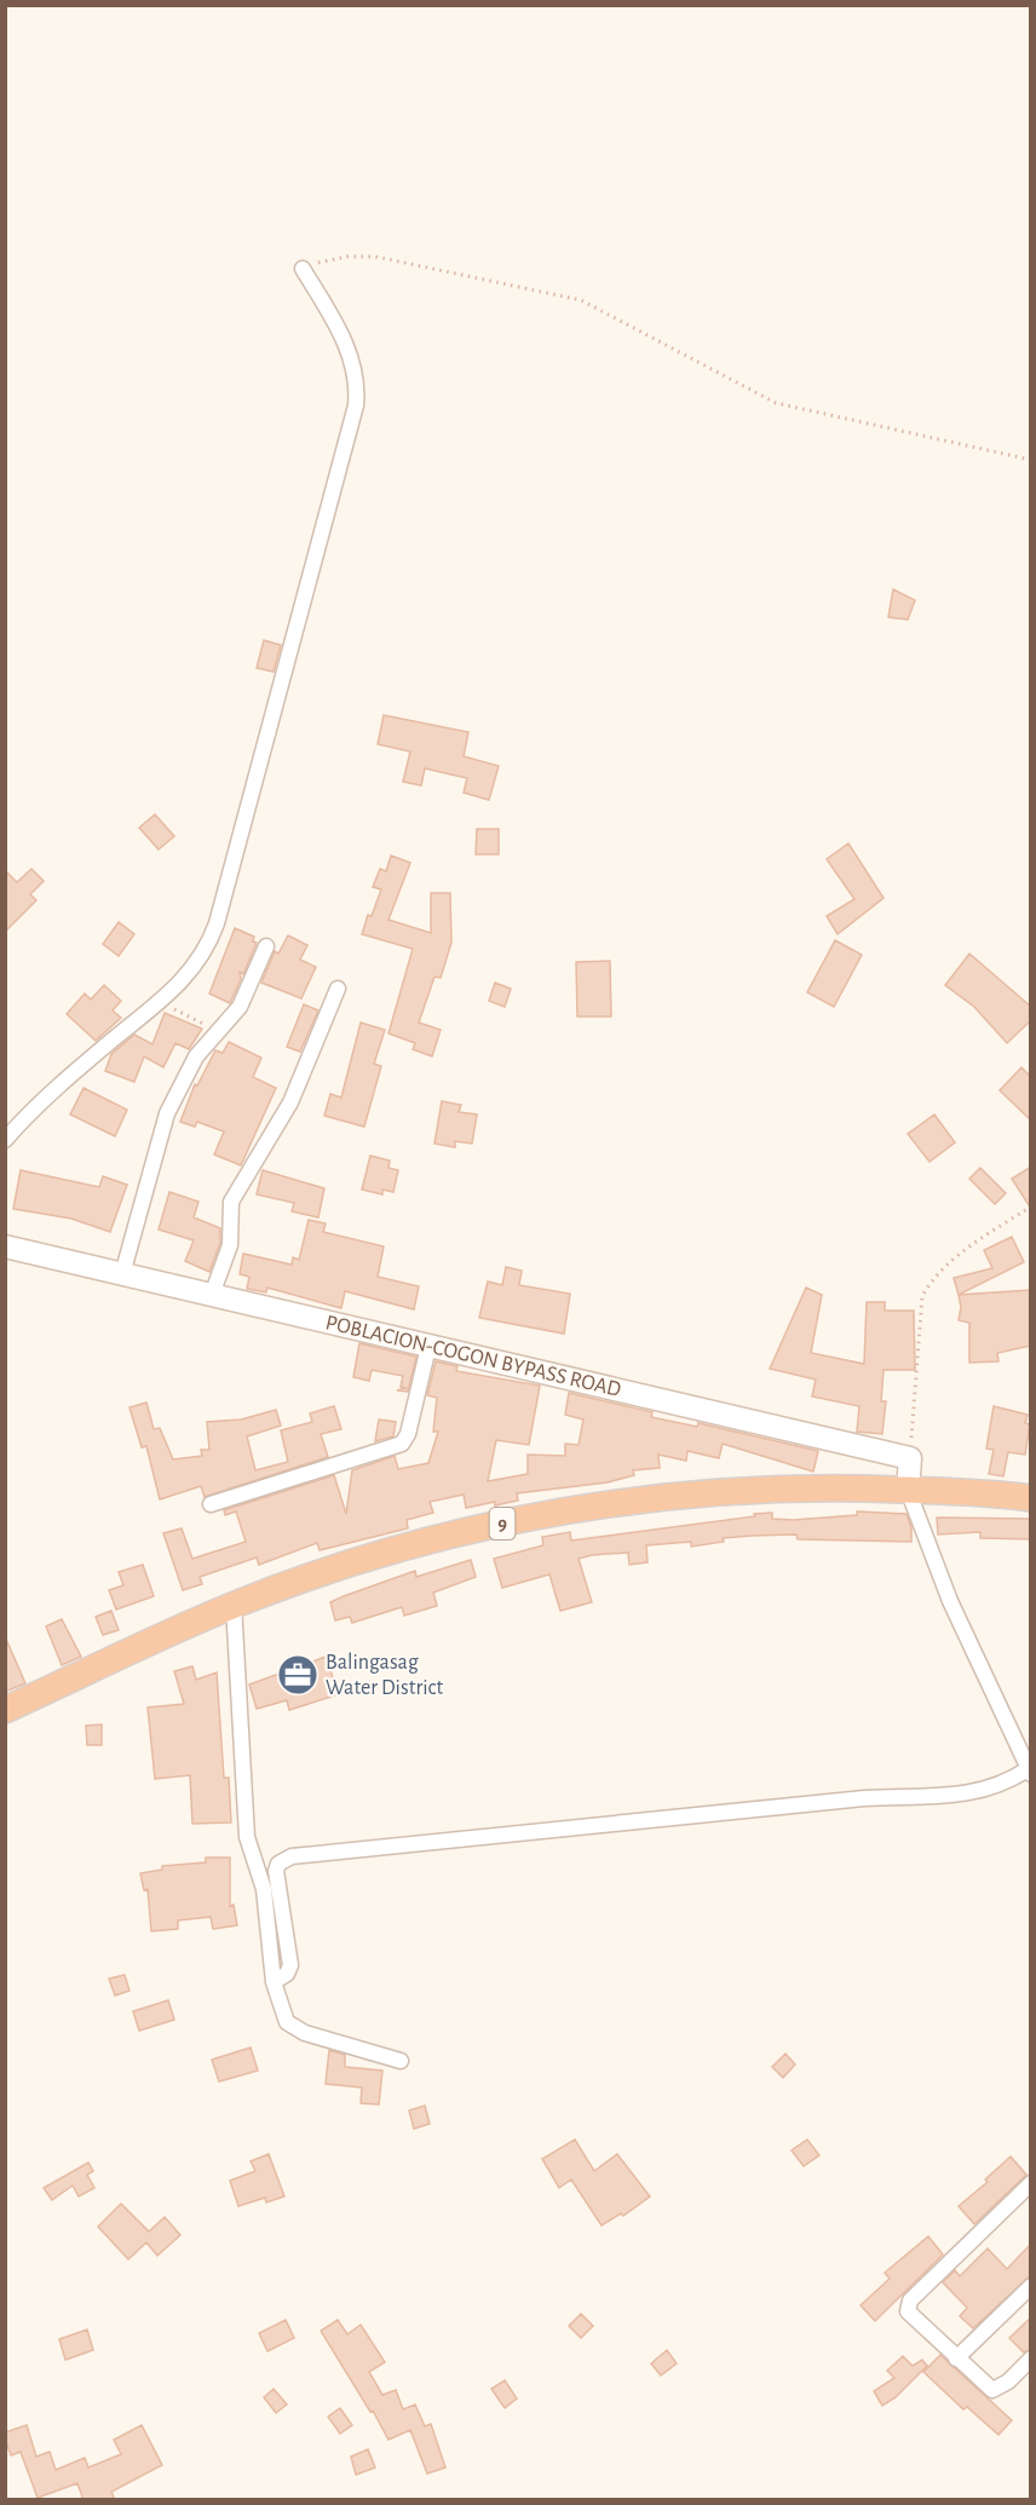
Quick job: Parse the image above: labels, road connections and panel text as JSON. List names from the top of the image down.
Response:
{
  "streets": {
    "highway": ["9"],
    "main road": ["POBLACION-COGON BYPASS ROAD"]
  },
  "places": {
    "office": ["Balingasag Water District"]
  }
}
